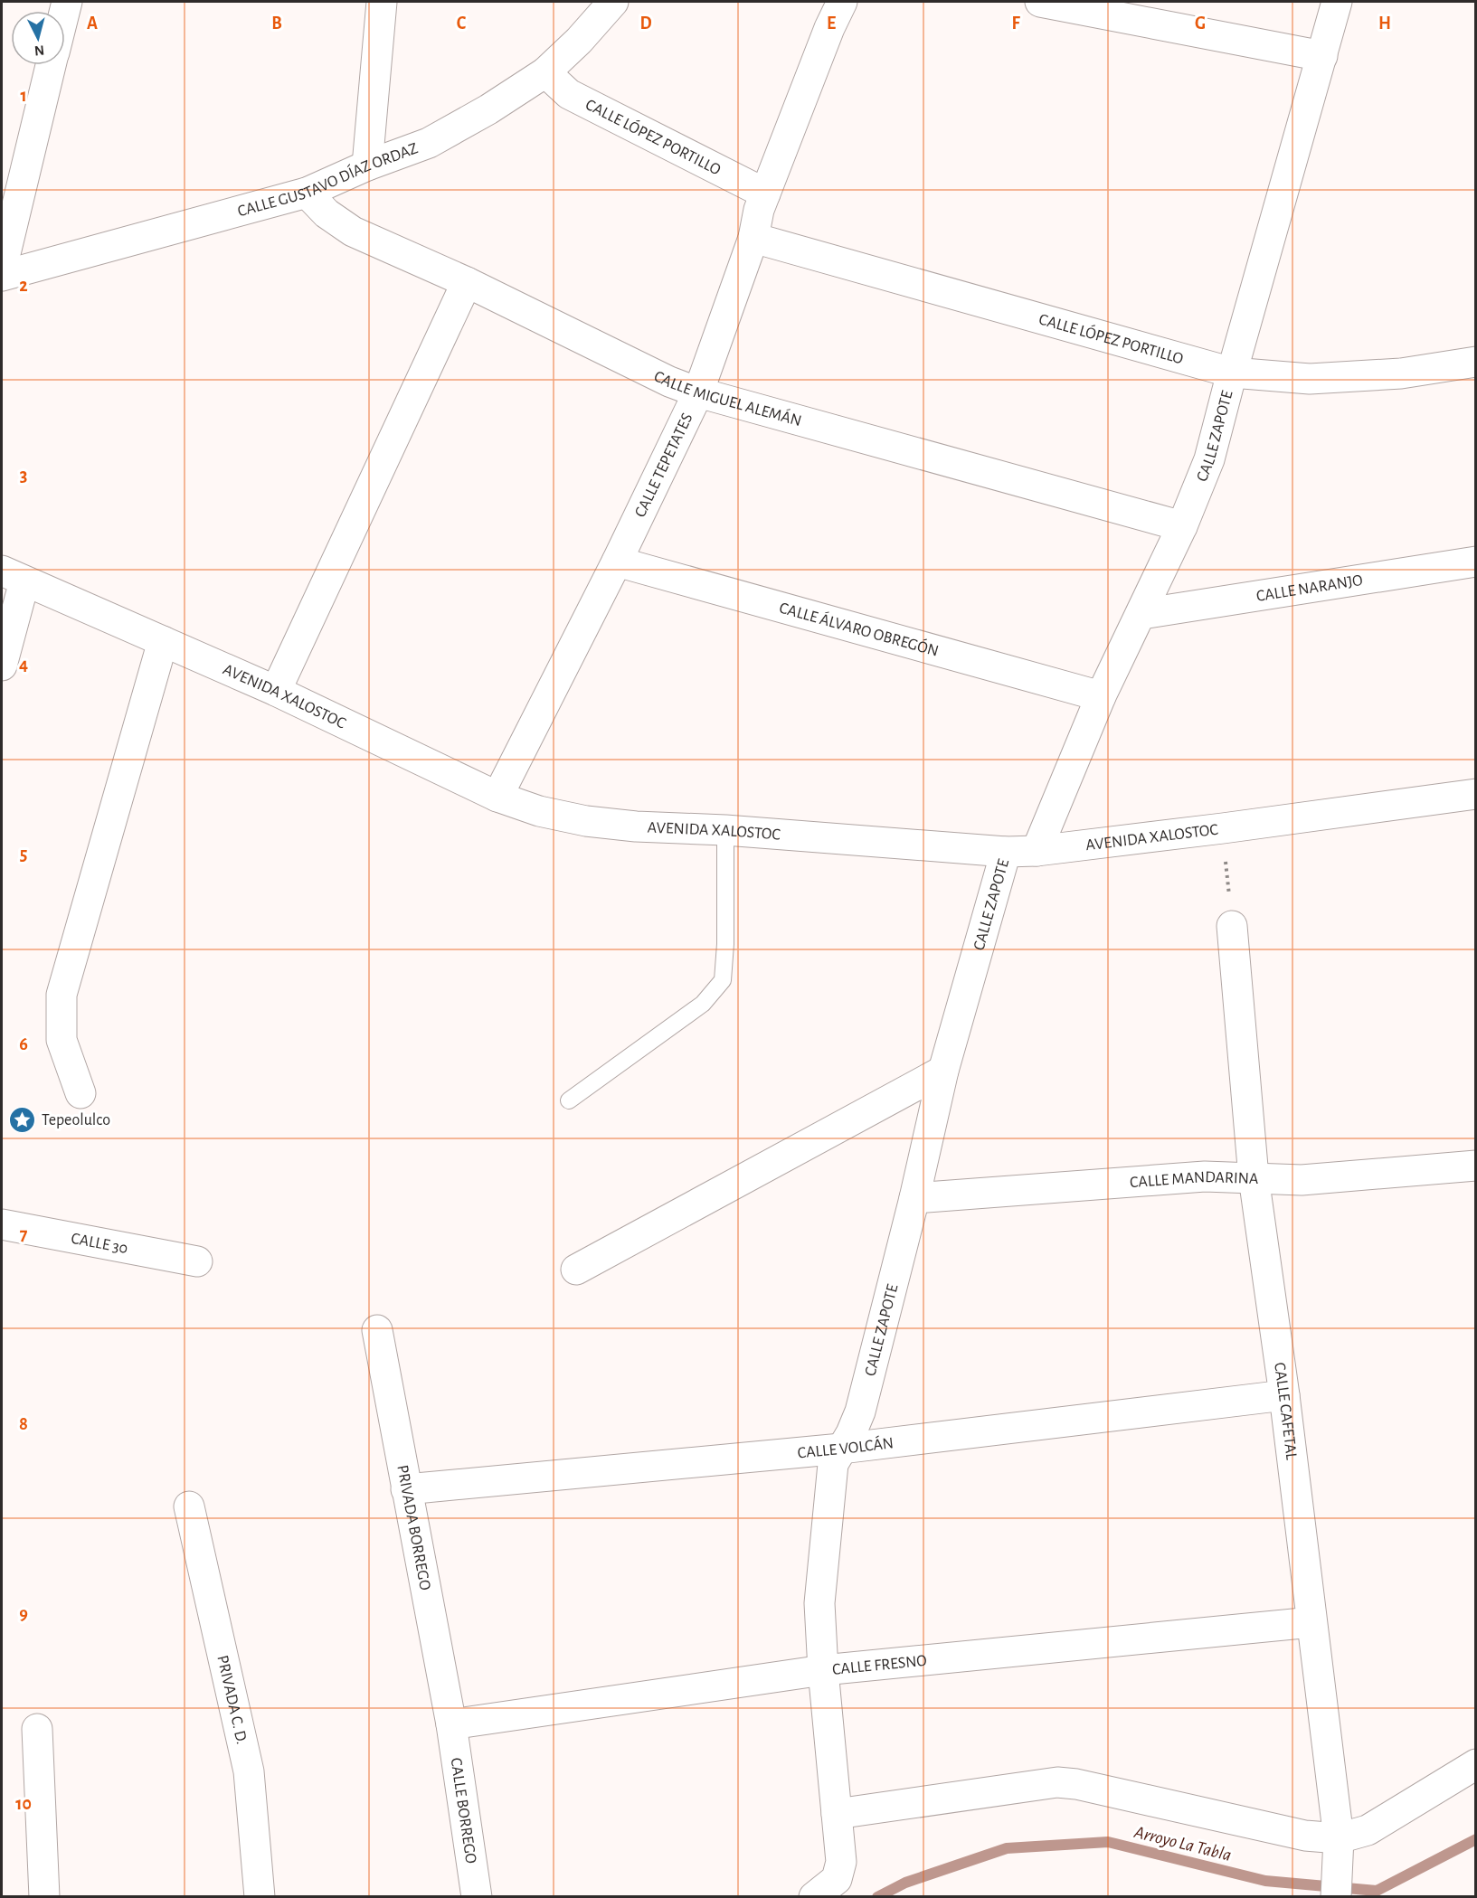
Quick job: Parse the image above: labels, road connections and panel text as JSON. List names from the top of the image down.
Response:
{
  "streets": {
    "street": [
      "CALLE LÓPEZ PORTILLO",
      "CALLE GUSTAVO DÍAZ ORDAZ",
      "CALLE MIGUEL ALEMÁN",
      "CALLE ZAPOTE",
      "CALLE TEPETATES",
      "CALLE NARANJO",
      "CALLE ÁLVARO OBREGÓN",
      "AVENIDA XALOSTOC",
      "CALLE MANDARINA",
      "CALLE 30",
      "CALLE CAFETAL",
      "CALLE VOLCÁN",
      "PRIVADA BORREGO",
      "CALLE FRESNO",
      "PRIVADA C. D.",
      "CALLE BORREGO"
    ]
  },
  "crossings": [
    ["CALLE LÓPEZ PORTILLO", "CALLE GUSTAVO DÍAZ ORDAZ"],
    ["CALLE LÓPEZ PORTILLO", "CALLE ZAPOTE"],
    ["CALLE LÓPEZ PORTILLO", "CALLE TEPETATES"],
    ["CALLE GUSTAVO DÍAZ ORDAZ", "CALLE MIGUEL ALEMÁN"],
    ["CALLE MIGUEL ALEMÁN", "CALLE ZAPOTE"],
    ["CALLE MIGUEL ALEMÁN", "CALLE TEPETATES"],
    ["CALLE ZAPOTE", "CALLE NARANJO"],
    ["CALLE ZAPOTE", "CALLE ÁLVARO OBREGÓN"],
    ["CALLE ZAPOTE", "AVENIDA XALOSTOC"],
    ["CALLE ZAPOTE", "CALLE MANDARINA"],
    ["CALLE ZAPOTE", "CALLE VOLCÁN"],
    ["CALLE ZAPOTE", "CALLE FRESNO"],
    ["CALLE TEPETATES", "CALLE ÁLVARO OBREGÓN"],
    ["CALLE TEPETATES", "AVENIDA XALOSTOC"],
    ["CALLE MANDARINA", "CALLE CAFETAL"],
    ["CALLE CAFETAL", "CALLE VOLCÁN"],
    ["CALLE CAFETAL", "CALLE FRESNO"],
    ["CALLE VOLCÁN", "PRIVADA BORREGO"],
    ["PRIVADA BORREGO", "CALLE FRESNO"],
    ["PRIVADA BORREGO", "CALLE BORREGO"],
    ["CALLE FRESNO", "CALLE BORREGO"]
  ],
  "water": ["Arroyo La Tabla"],
  "places": {
    "place": ["Tepeolulco"]
  },
  "north": "bottom",
  "grid": {
    "columns": [
      "A",
      "B",
      "C",
      "D",
      "E",
      "F",
      "G",
      "H"
    ],
    "rows": [
      "1",
      "2",
      "3",
      "4",
      "5",
      "6",
      "7",
      "8",
      "9",
      "10"
    ]
  }
}
